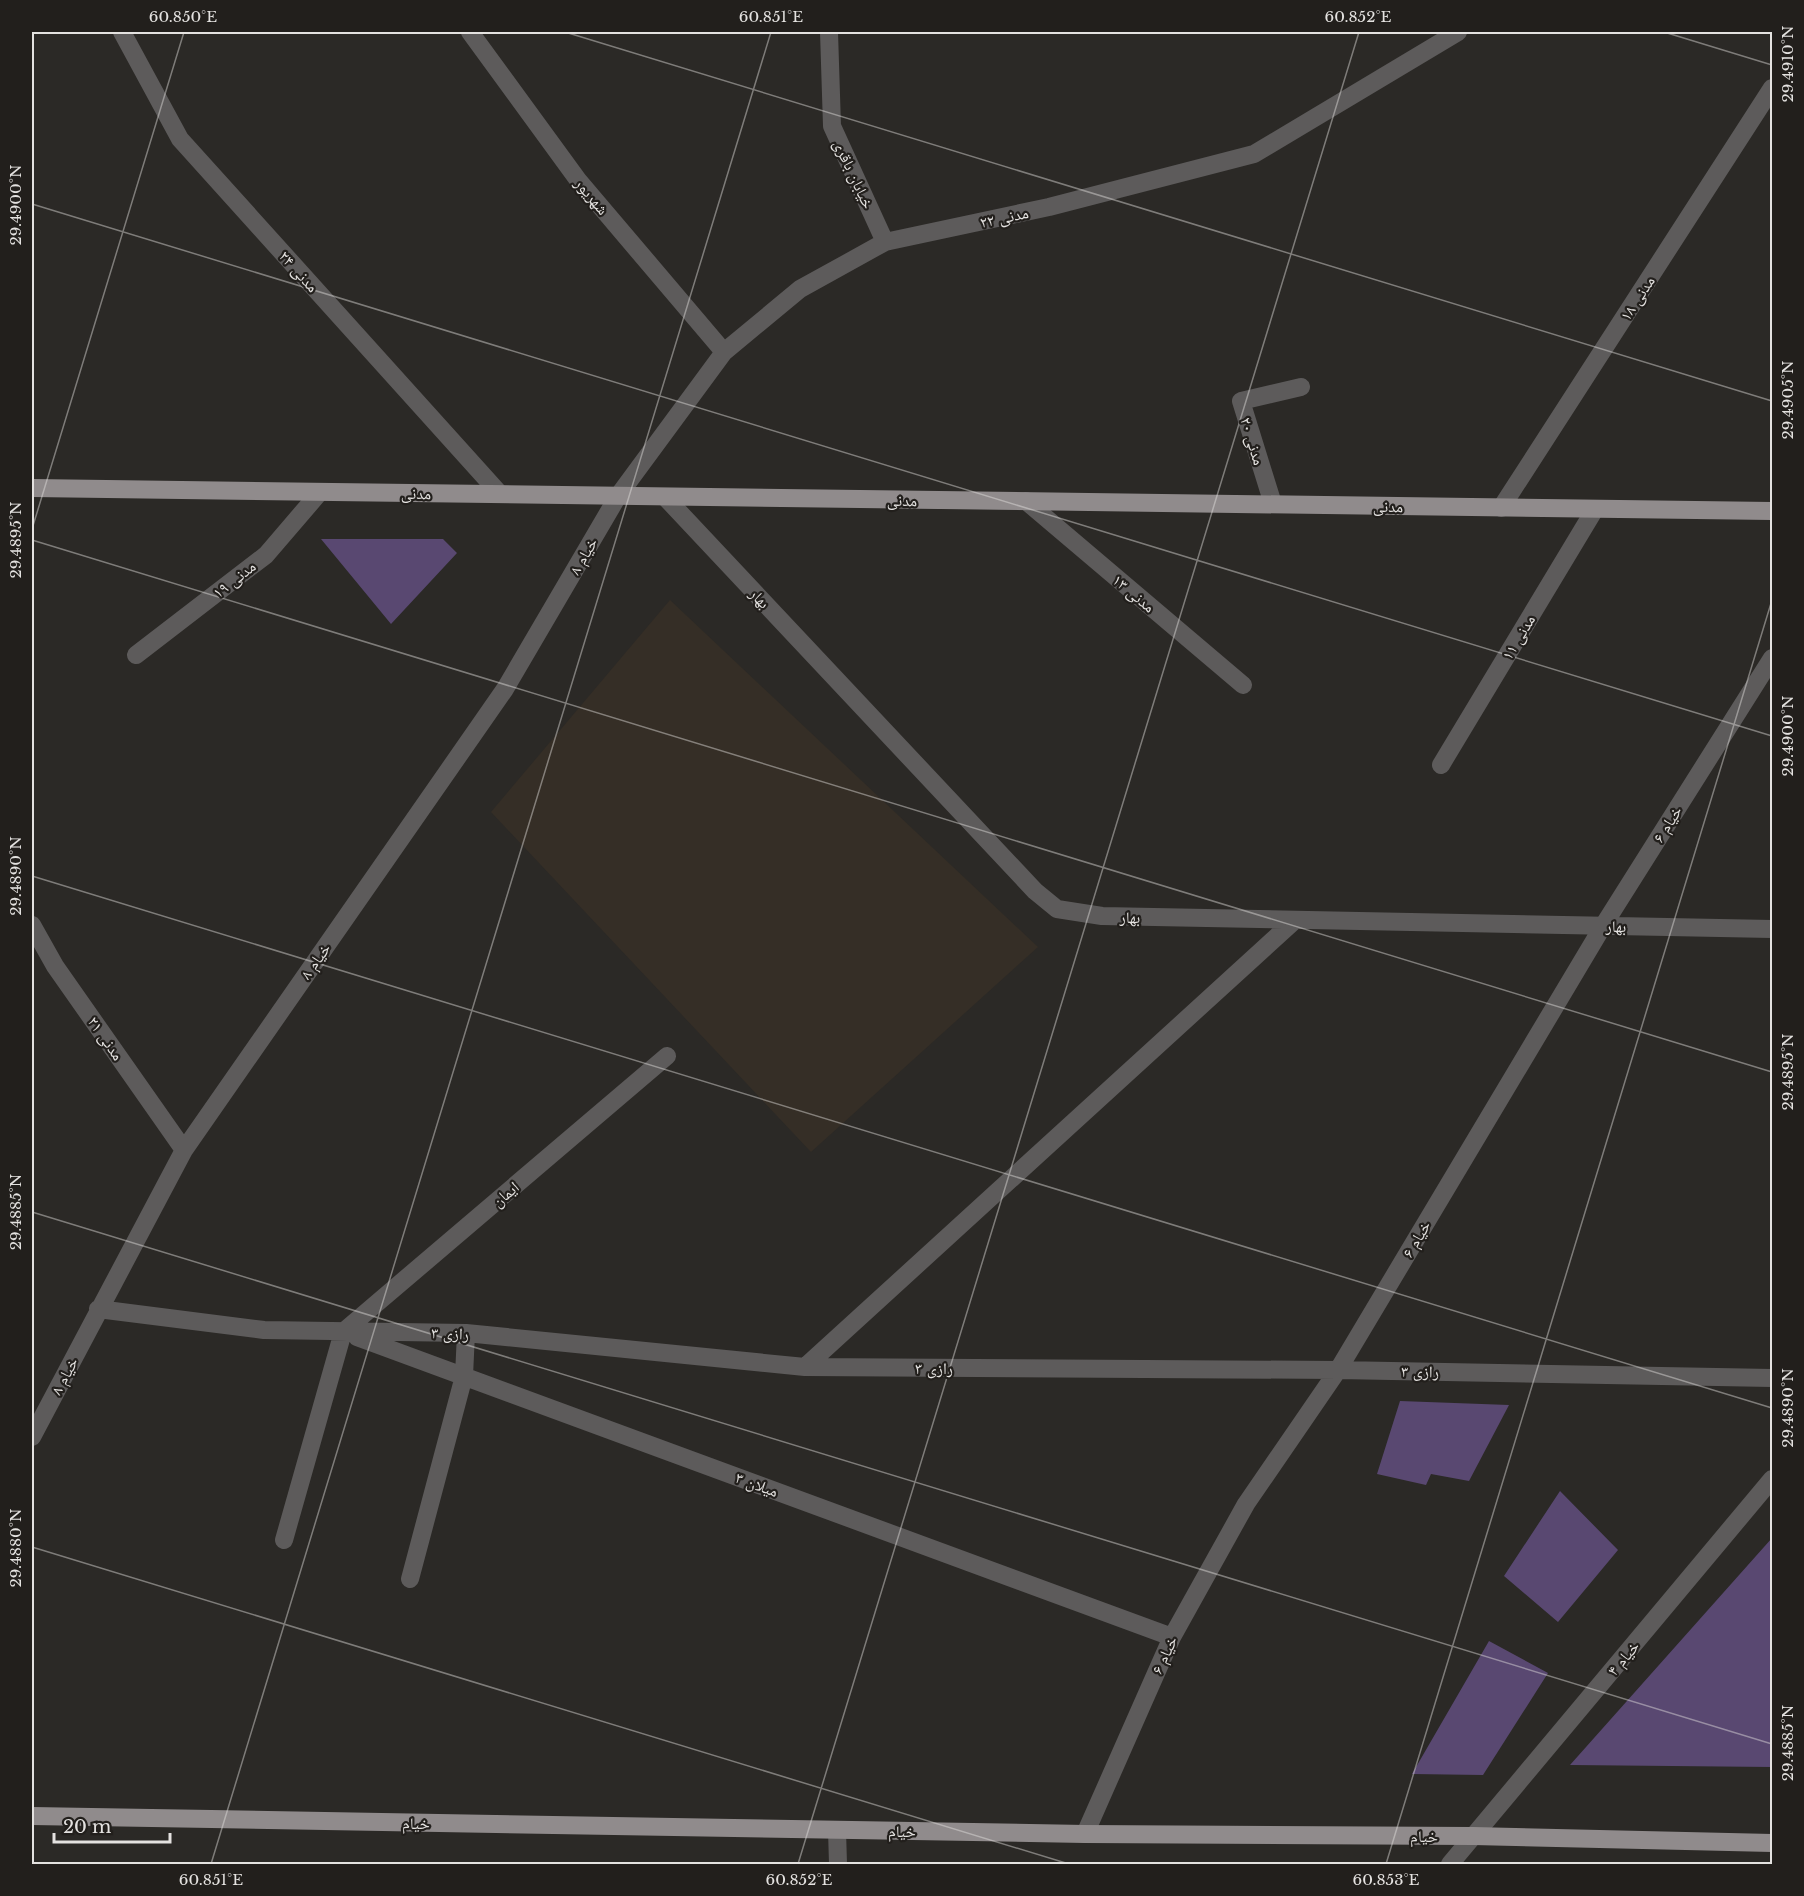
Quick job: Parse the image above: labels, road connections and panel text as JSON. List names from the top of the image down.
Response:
{
  "streets": {
    "main road": ["مدنی", "خیام"],
    "street": [
      "خیابان باقری",
      "شهریور",
      "مدنی ۲۲",
      "مدنی ۲۴",
      "مدنی ۱۸",
      "مدنی ۲۰",
      "خیام ۸",
      "مدنی ۱۹",
      "مدنی ۱۳",
      "بهار",
      "مدنی ۱۱",
      "خیام ۶",
      "مدنی ۲۱",
      "ایمان",
      "رازی ۳",
      "میلان ۳",
      "خیام ۴"
    ]
  },
  "crossings": [
    ["خیابان باقری", "مدنی ۲۲"],
    ["شهریور", "مدنی ۲۲"],
    ["مدنی ۲۲", "مدنی"],
    ["مدنی ۲۲", "خیام ۸"],
    ["مدنی ۲۴", "مدنی"],
    ["مدنی ۱۸", "مدنی"],
    ["مدنی ۲۰", "مدنی"],
    ["مدنی", "خیام ۸"],
    ["مدنی", "مدنی ۱۹"],
    ["مدنی", "مدنی ۱۳"],
    ["مدنی", "بهار"],
    ["مدنی", "مدنی ۱۱"],
    ["خیام ۸", "مدنی ۲۱"],
    ["خیام ۸", "رازی ۳"],
    ["بهار", "خیام ۶"],
    ["خیام ۶", "رازی ۳"],
    ["خیام ۶", "میلان ۳"],
    ["خیام ۶", "خیام"],
    ["ایمان", "رازی ۳"],
    ["ایمان", "میلان ۳"],
    ["رازی ۳", "میلان ۳"],
    ["خیام ۴", "خیام"]
  ],
  "scale_bar": "20 m",
  "coordinates": [
    "60.850°E",
    "60.851°E",
    "60.852°E",
    "29.4910°N",
    "29.4900°N",
    "29.4905°N",
    "29.4895°N",
    "29.4890°N",
    "29.4885°N",
    "29.4880°N",
    "60.853°E"
  ]
}
